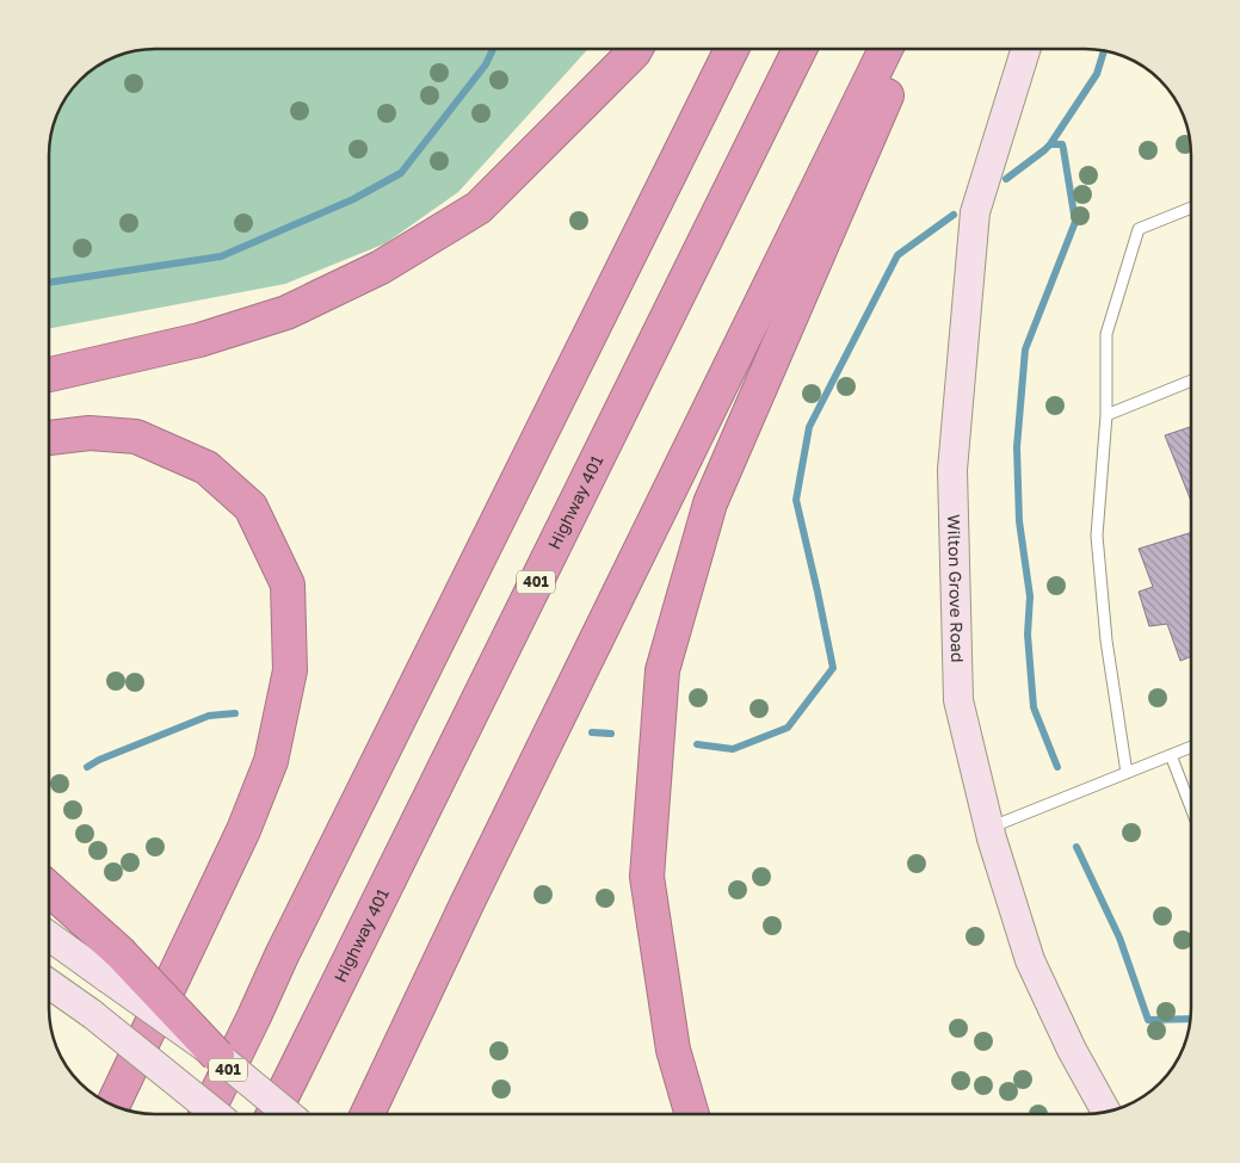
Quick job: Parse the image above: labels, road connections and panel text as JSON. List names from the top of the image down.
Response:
{
  "streets": {
    "highway": ["Highway 401", "401"],
    "main road": ["Wilton Grove Road"]
  }
}
